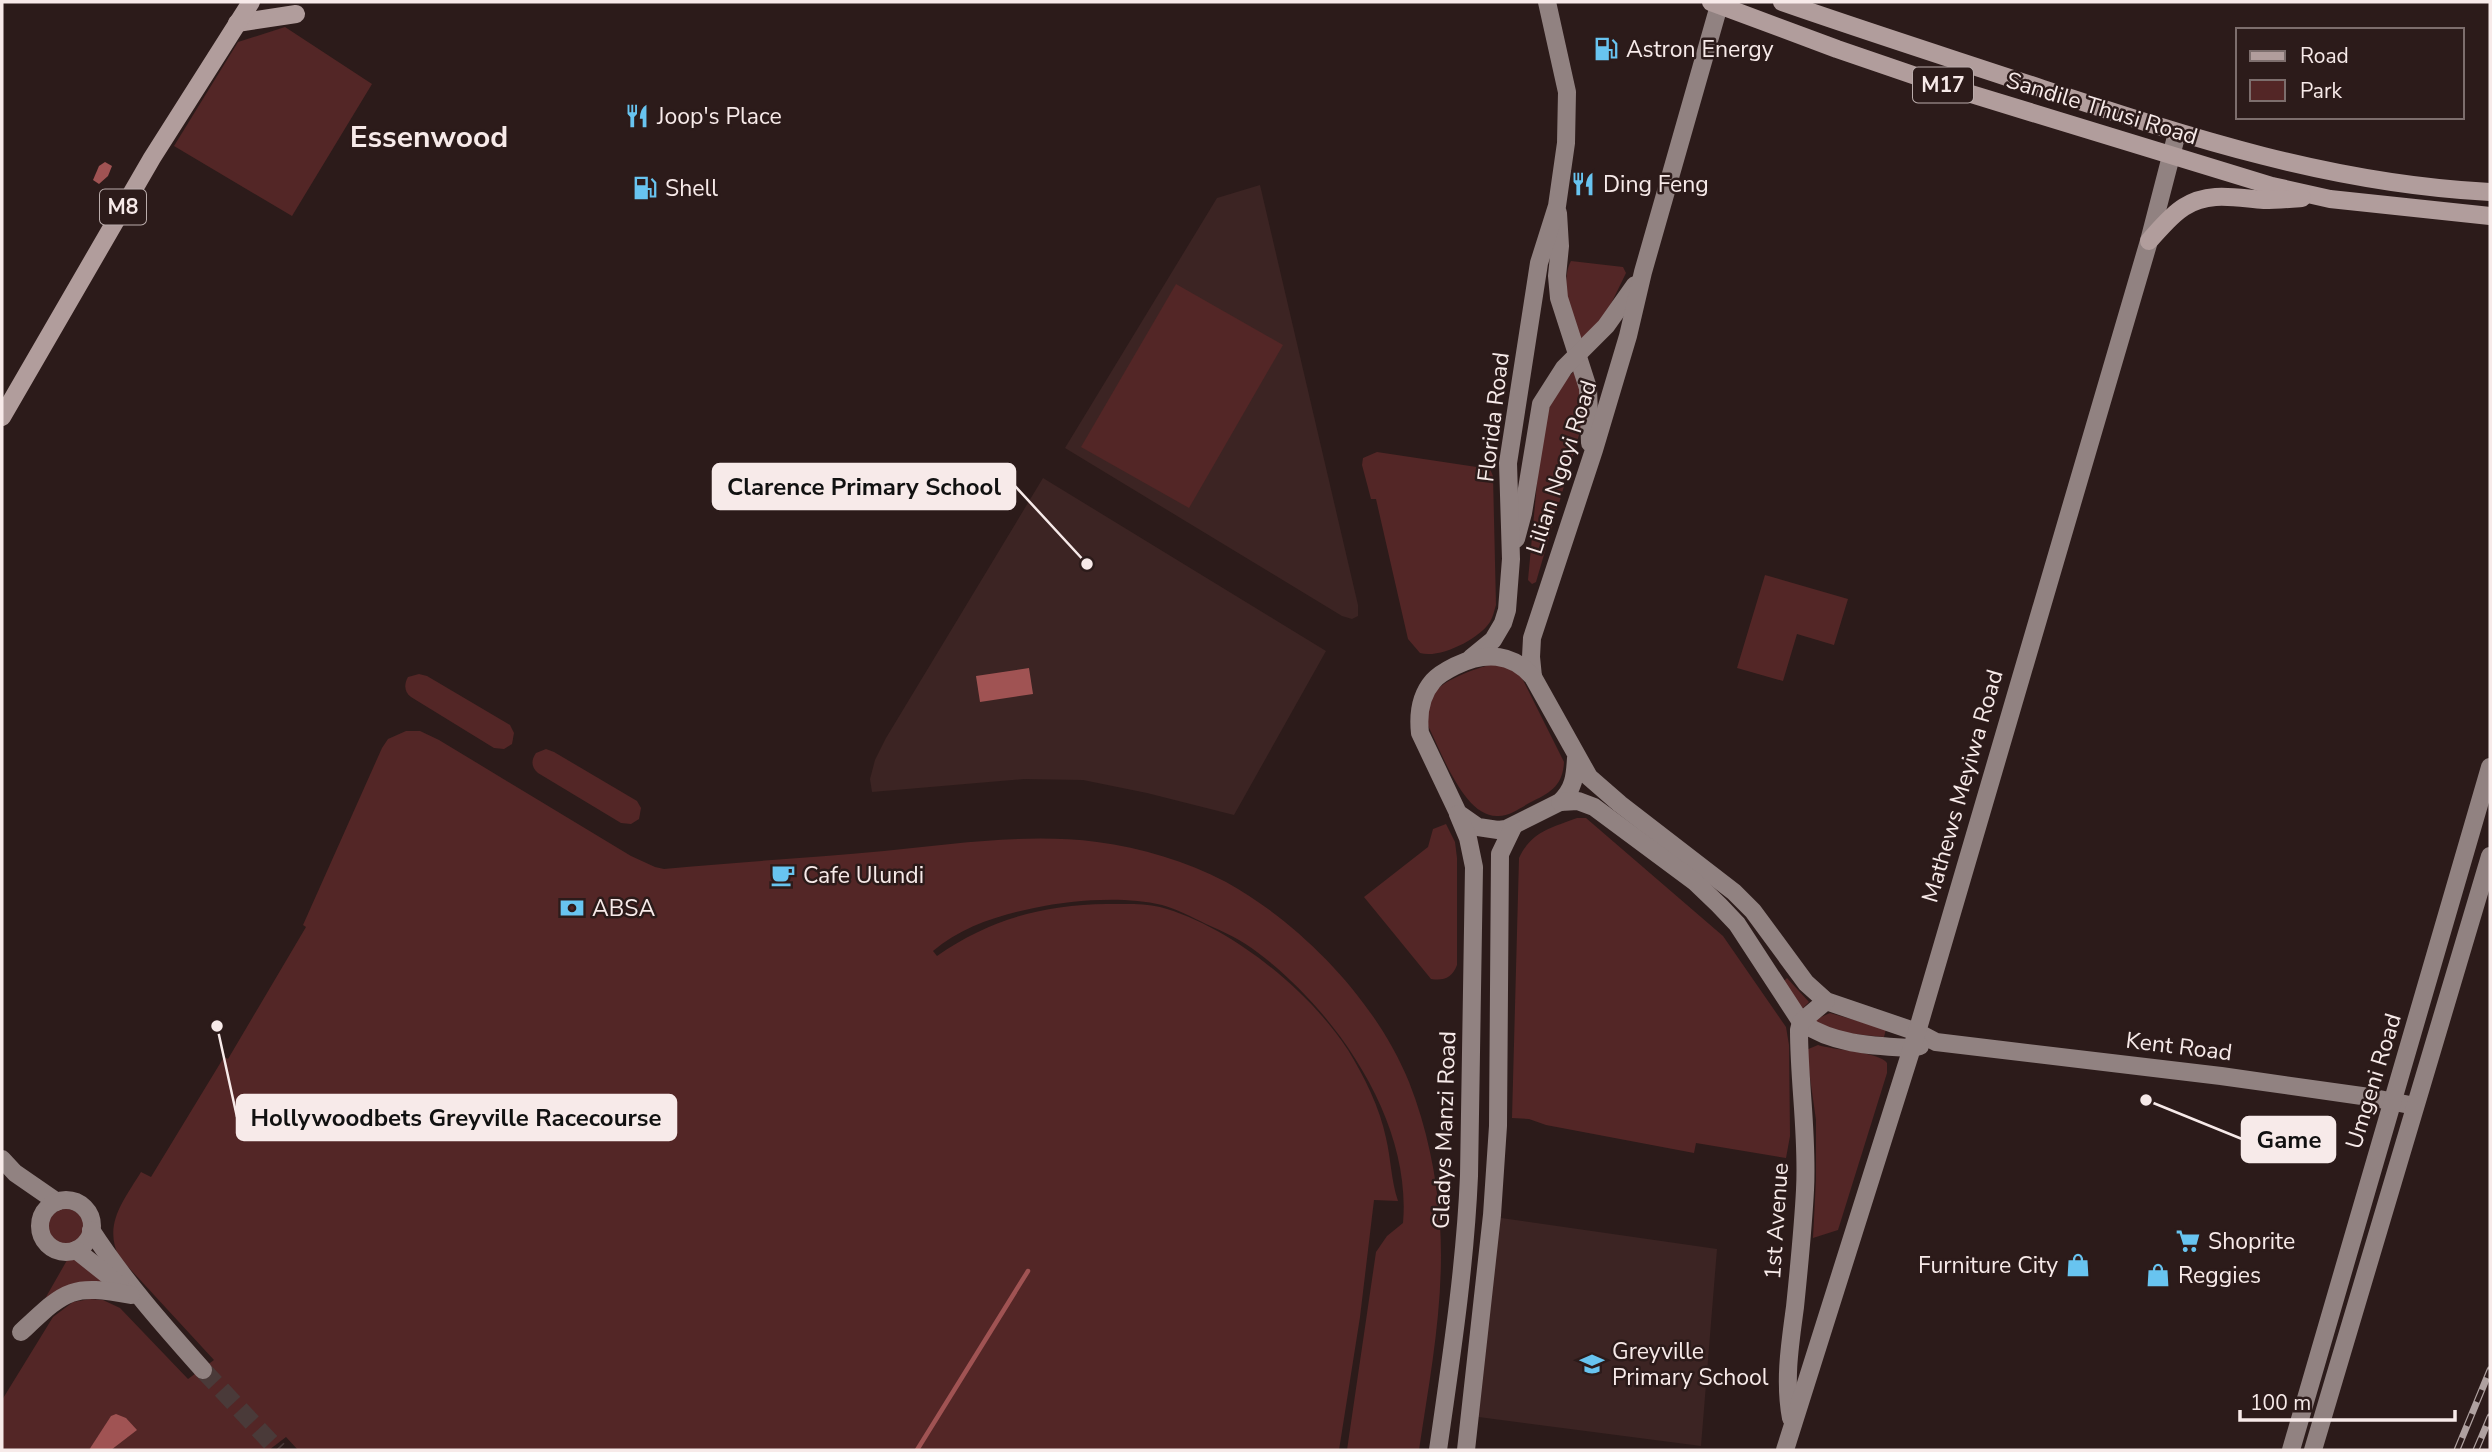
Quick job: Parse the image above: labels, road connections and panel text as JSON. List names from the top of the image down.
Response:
{
  "streets": {
    "main road": [
      "M17",
      "Sandile Thusi Road",
      "M8",
      "Florida Road",
      "Lilian Ngoyi Road",
      "Mathews Meyiwa Road",
      "Kent Road",
      "Umgeni Road",
      "Gladys Manzi Road",
      "1st Avenue"
    ]
  },
  "crossings": [
    ["Sandile Thusi Road", "Lilian Ngoyi Road"],
    ["Sandile Thusi Road", "Mathews Meyiwa Road"],
    ["Florida Road", "Lilian Ngoyi Road"],
    ["Florida Road", "Gladys Manzi Road"],
    ["Lilian Ngoyi Road", "Gladys Manzi Road"],
    ["Mathews Meyiwa Road", "Kent Road"],
    ["Mathews Meyiwa Road", "1st Avenue"],
    ["Kent Road", "Umgeni Road"]
  ],
  "districts": ["Essenwood"],
  "places": {
    "fuel station": ["Astron Energy", "Shell"],
    "restaurant": ["Joop's Place", "Ding Feng"],
    "other": ["Clarence Primary School", "Hollywoodbets Greyville Racecourse", "Game"],
    "cafe": ["Cafe Ulundi"],
    "bank": ["ABSA"],
    "supermarket": ["Shoprite"],
    "shop": ["Furniture City", "Reggies"],
    "school or university": ["Greyville Primary School"]
  },
  "legend": ["Road", "Park"],
  "scale_bar": "100 m"
}
